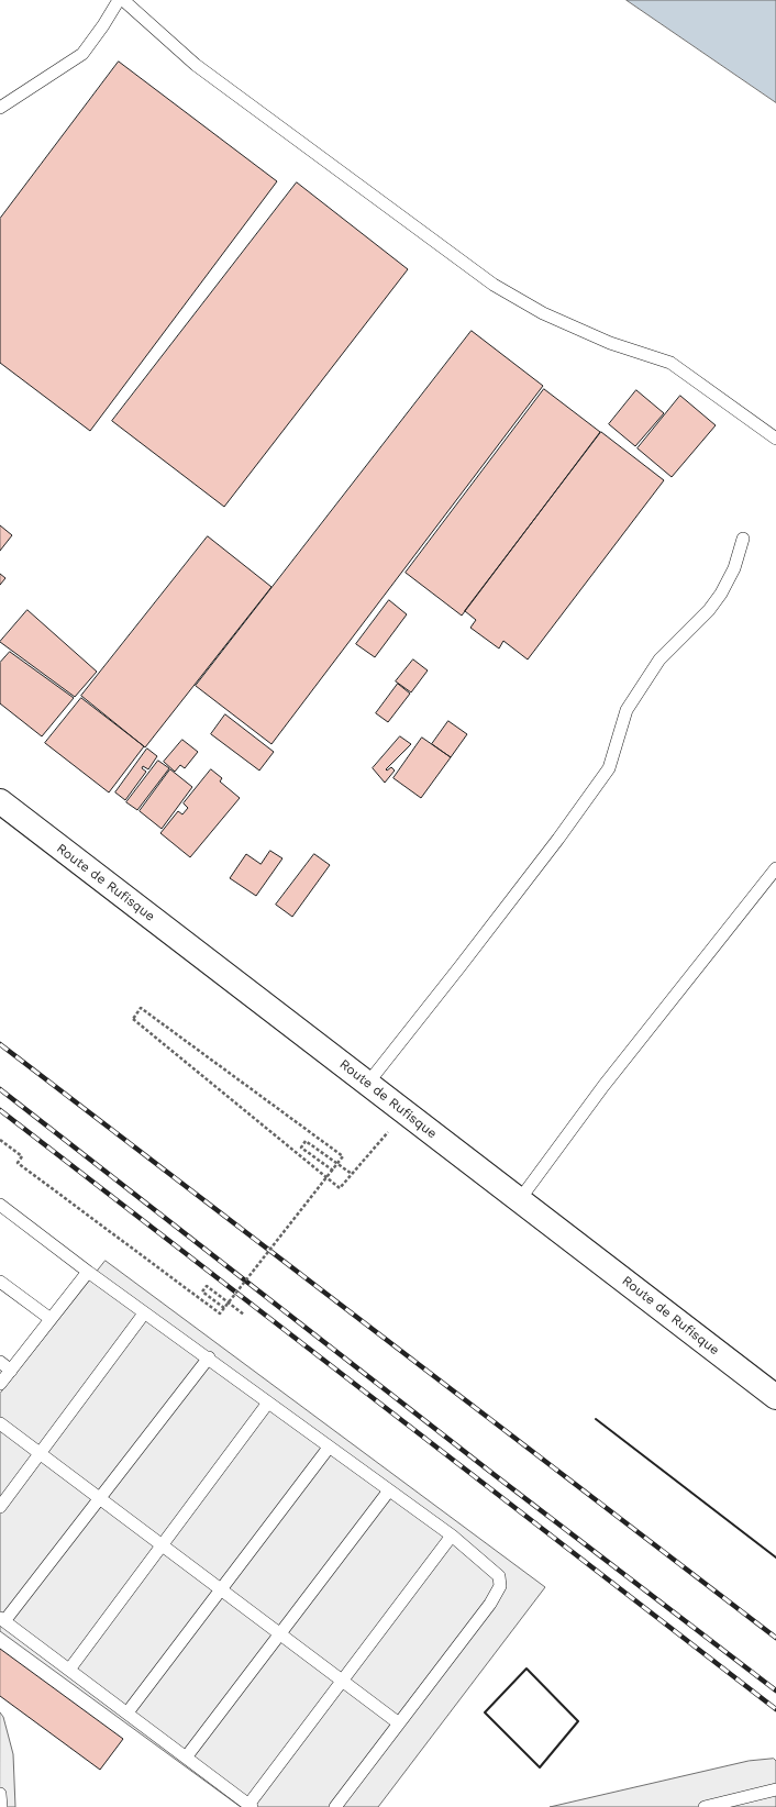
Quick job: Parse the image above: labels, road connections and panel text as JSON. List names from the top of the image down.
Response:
{
  "streets": {
    "main road": ["Route de Rufisque"]
  }
}
